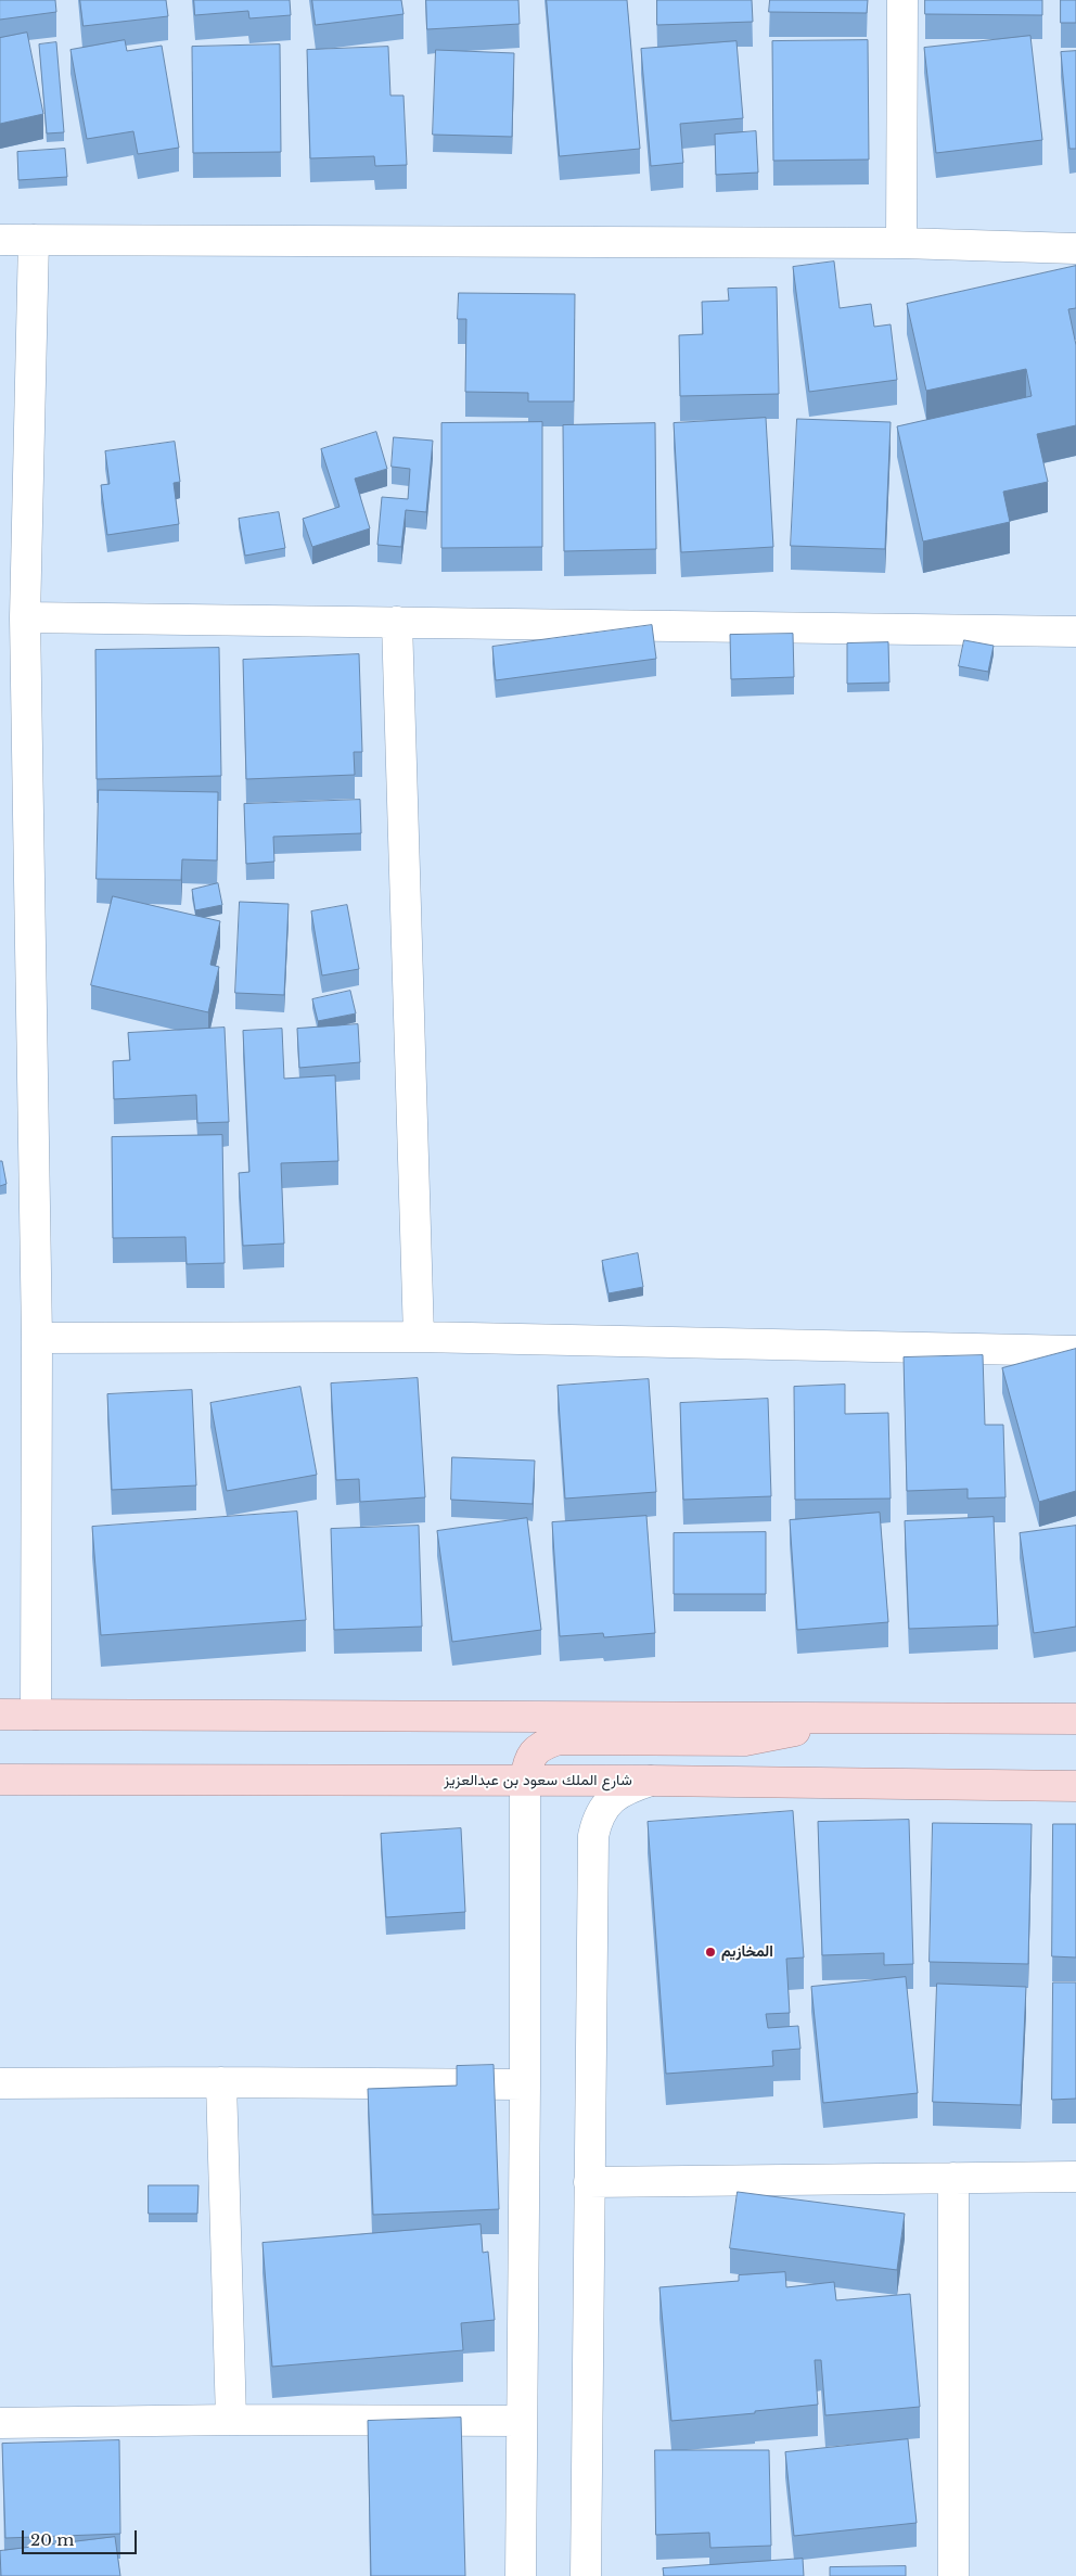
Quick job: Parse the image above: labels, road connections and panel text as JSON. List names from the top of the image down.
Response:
{
  "streets": {
    "main road": ["شارع الملك سعود بن عبدالعزيز"]
  },
  "places": ["المخازيم"],
  "scale_bar": "20 m"
}
